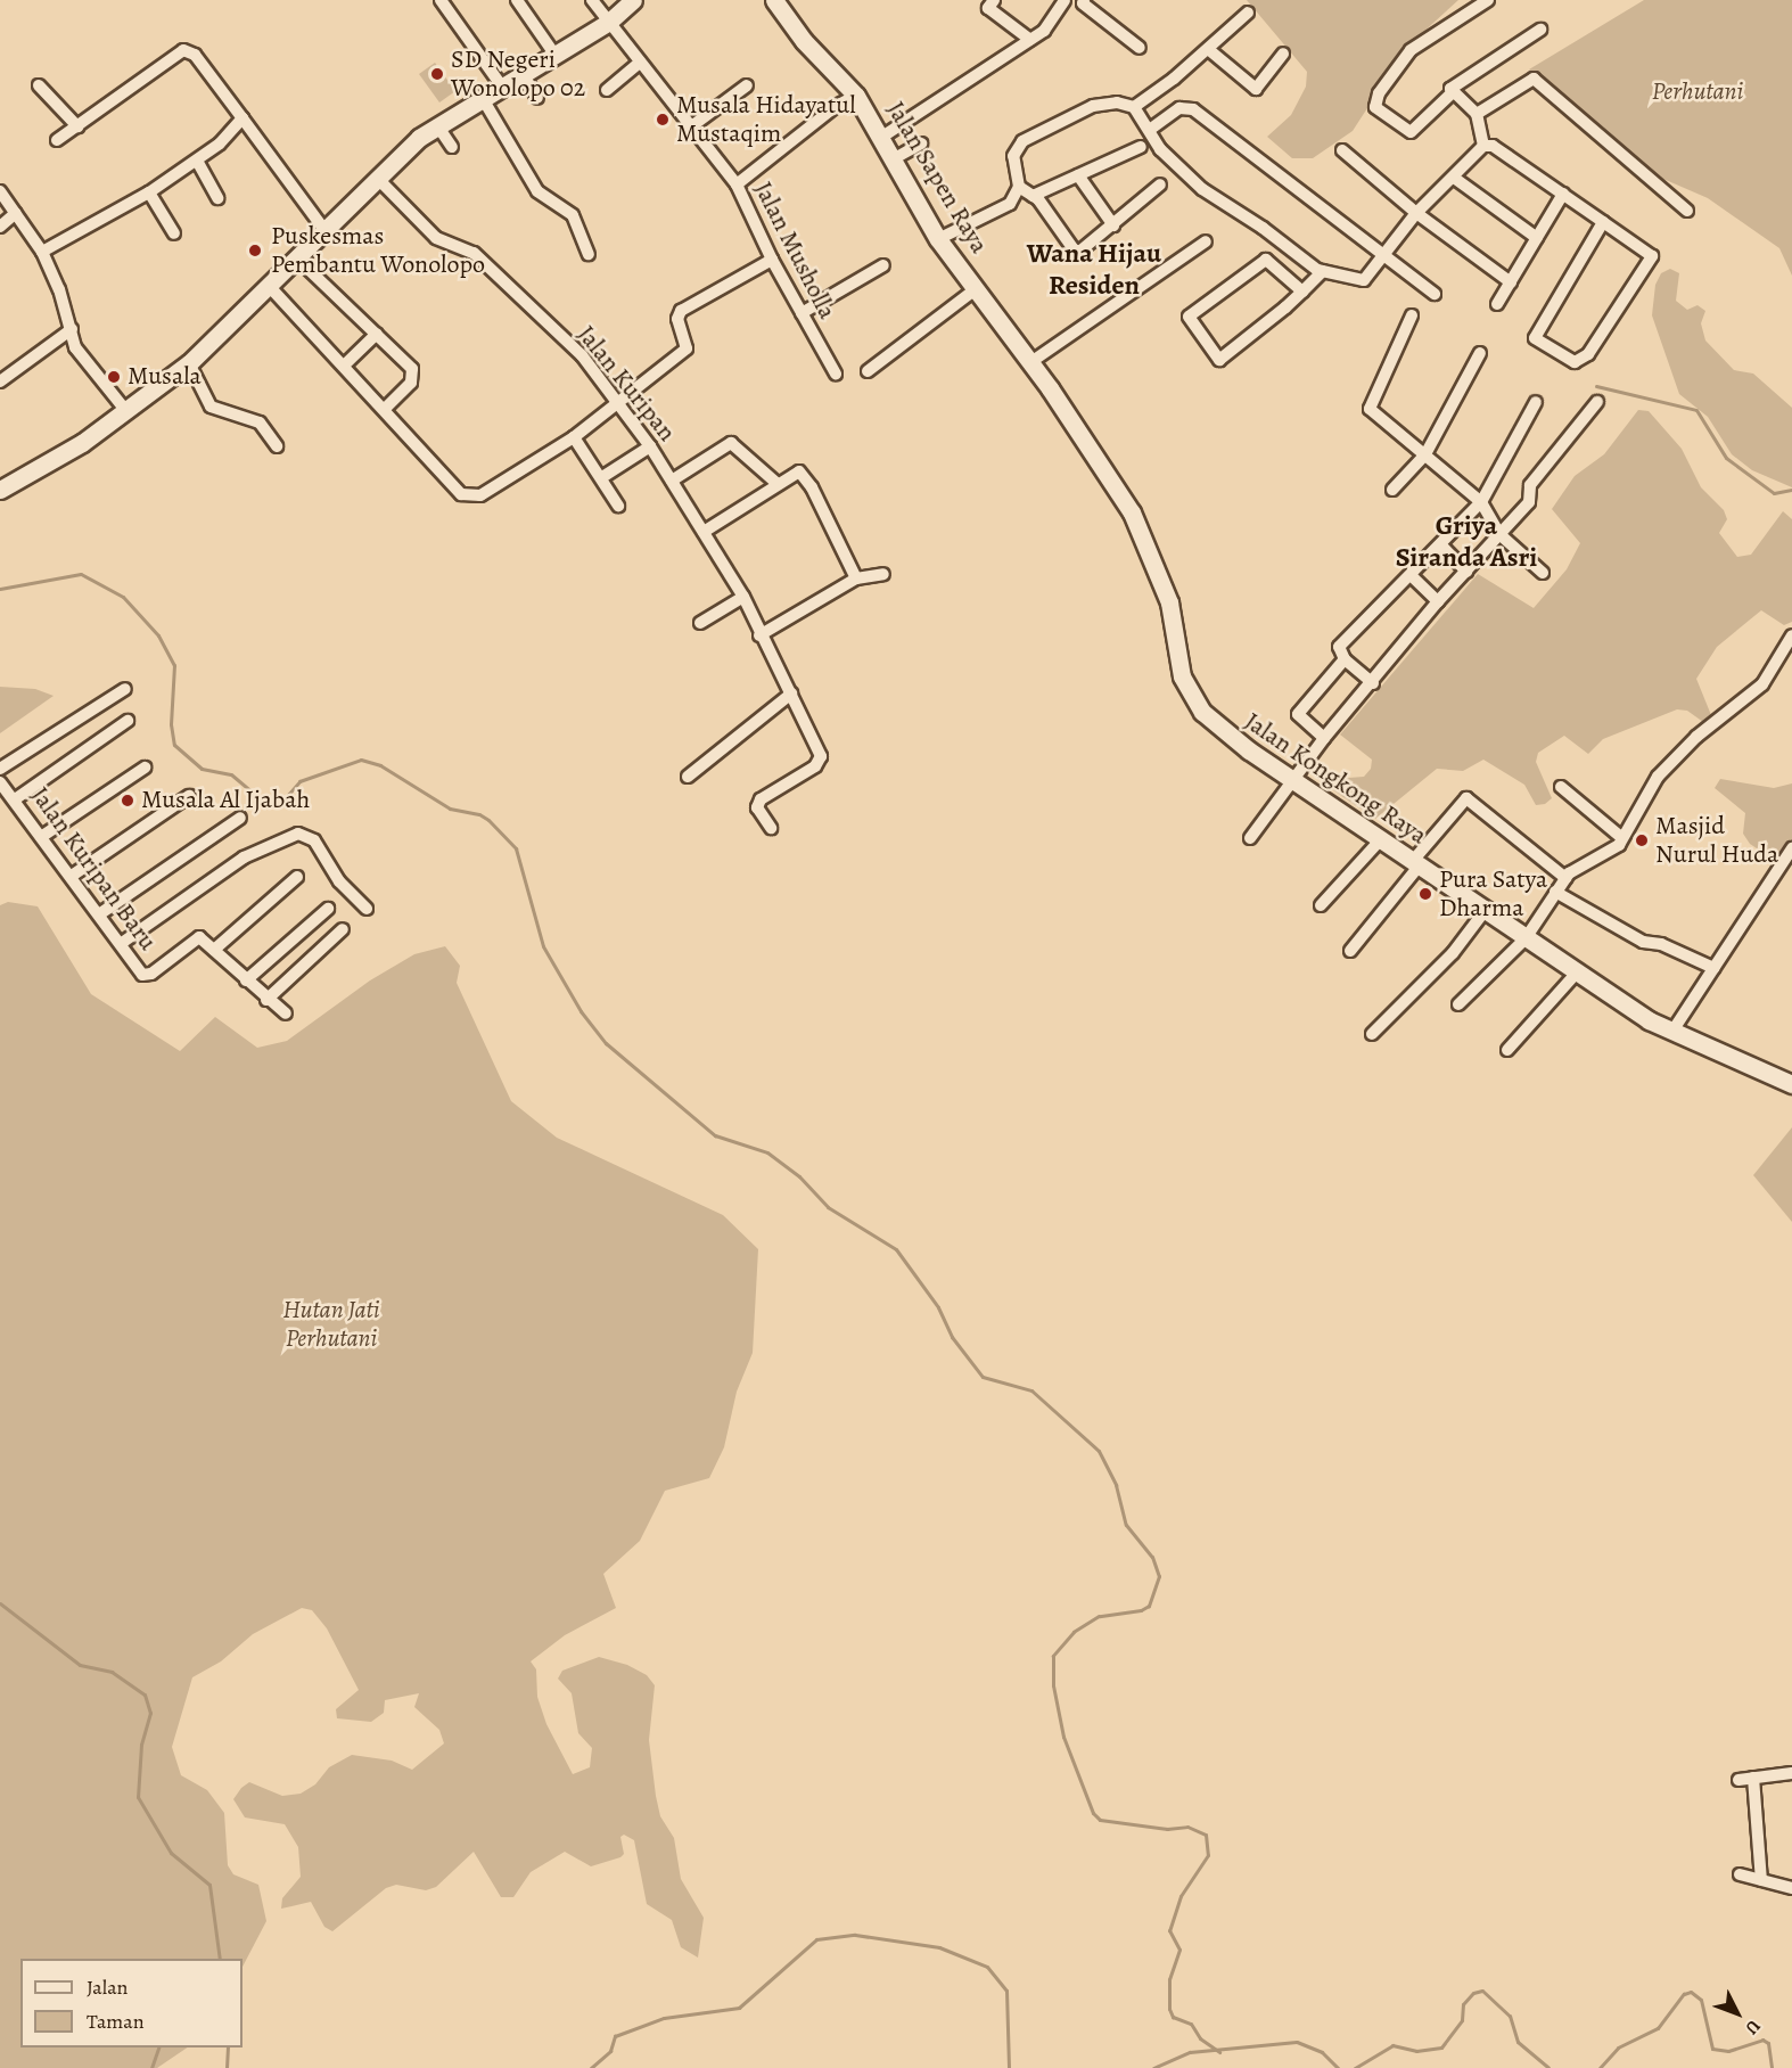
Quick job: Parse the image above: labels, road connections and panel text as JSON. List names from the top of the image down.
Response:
{
  "streets": {
    "street": [
      "Jalan Sapen Raya",
      "Jalan Musholla",
      "Jalan Kuripan",
      "Jalan Kongkong Raya",
      "Jalan Kuripan Baru"
    ]
  },
  "crossings": [
    ["Jalan Sapen Raya", "Jalan Kongkong Raya"]
  ],
  "districts": ["Wana Hijau Residen", "Griya Siranda Asri"],
  "parks": ["Perhutani", "Hutan Jati Perhutani"],
  "places": [
    "SD Negeri Wonolopo 02",
    "Musala Hidayatul Mustaqim",
    "Puskesmas Pembantu Wonolopo",
    "Musala",
    "Musala Al Ijabah",
    "Masjid Nurul Huda",
    "Pura Satya Dharma"
  ],
  "legend": ["Jalan", "Taman"],
  "north": "bottom right"
}
